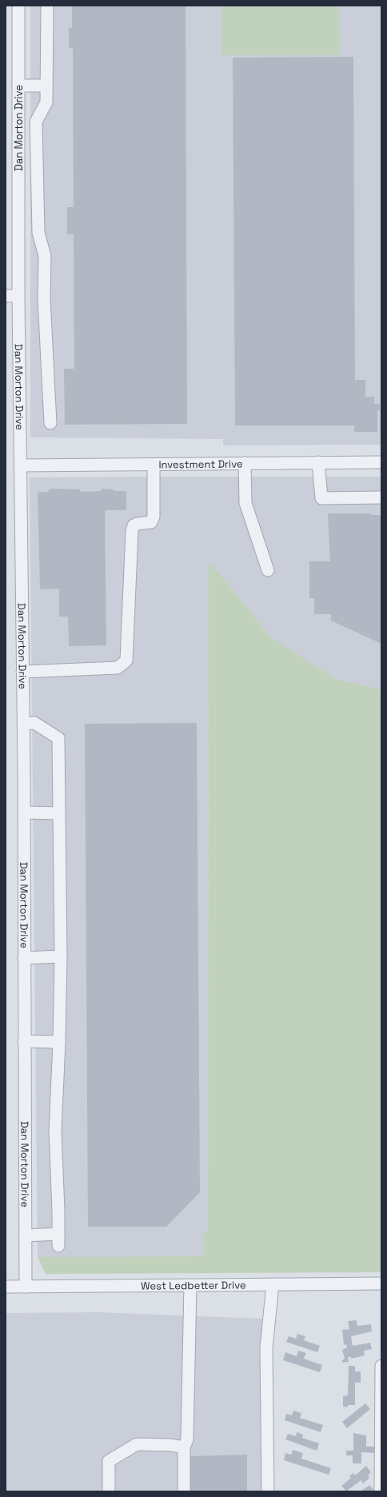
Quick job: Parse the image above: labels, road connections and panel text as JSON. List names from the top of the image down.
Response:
{
  "streets": {
    "street": ["Dan Morton Drive", "Investment Drive", "West Ledbetter Drive"]
  },
  "crossings": [
    ["Dan Morton Drive", "Investment Drive"],
    ["Dan Morton Drive", "West Ledbetter Drive"]
  ]
}
